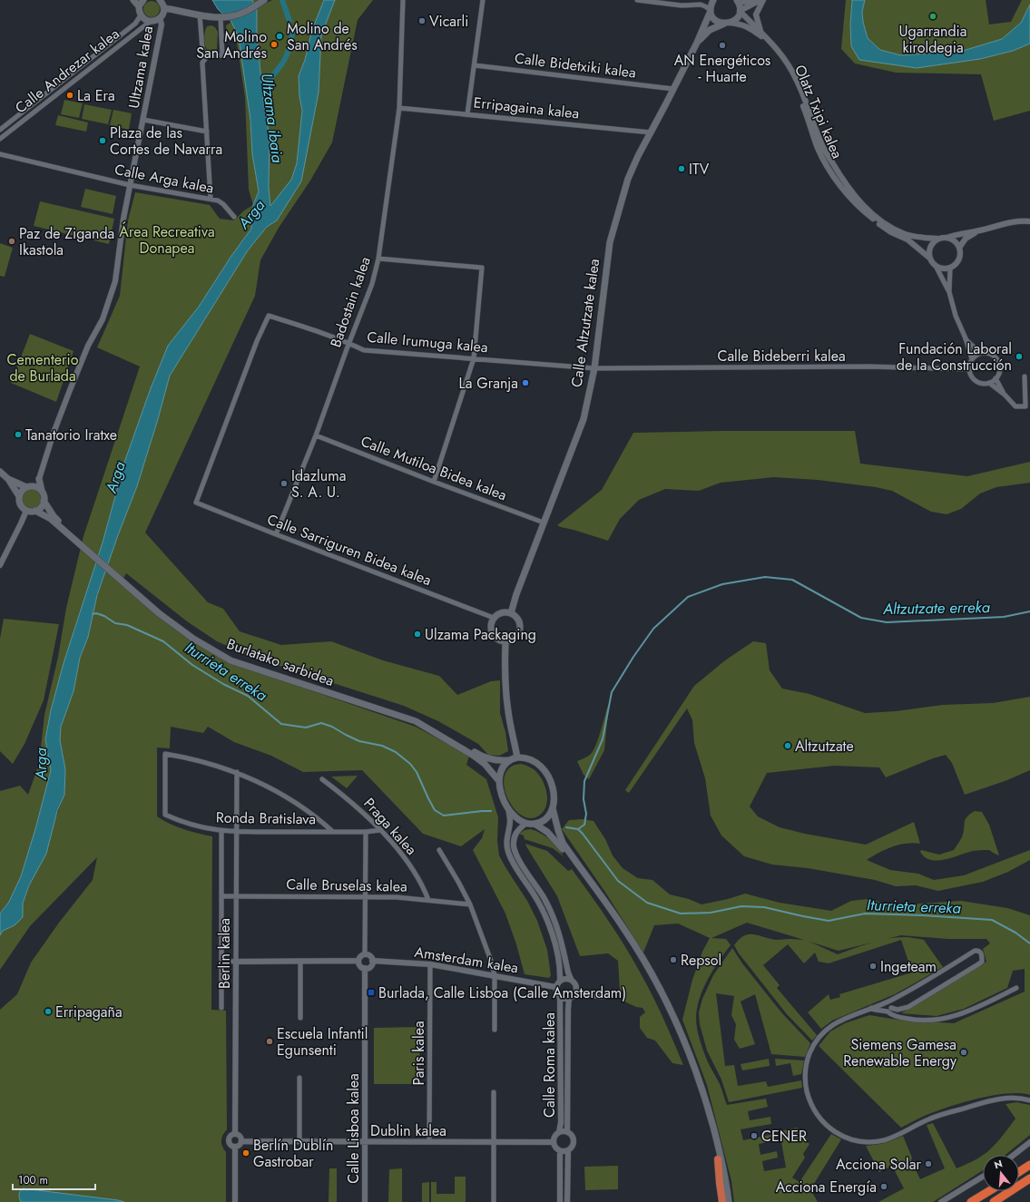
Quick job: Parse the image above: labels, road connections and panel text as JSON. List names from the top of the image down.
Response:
{
  "streets": {
    "main road": ["Calle Altzutzate kalea", "Burlatako sarbidea"],
    "street": [
      "Calle Bidetxiki kalea",
      "Ultzama kalea",
      "Calle Andrezar kalea",
      "Erripagaina kalea",
      "Olatz Txipi kalea",
      "Calle Arga kalea",
      "Badostain kalea",
      "Calle Irumuga kalea",
      "Calle Bideberri kalea",
      "Calle Mutiloa Bidea kalea",
      "Calle Sarriguren Bidea kalea",
      "Ronda Bratislava",
      "Praga kalea",
      "Calle Bruselas kalea",
      "Berlin kalea",
      "Amsterdam kalea",
      "Paris kalea",
      "Calle Roma kalea",
      "Calle Lisboa kalea",
      "Dublin kalea"
    ]
  },
  "crossings": [
    ["Calle Bidetxiki kalea", "Calle Altzutzate kalea"],
    ["Ultzama kalea", "Calle Arga kalea"],
    ["Erripagaina kalea", "Badostain kalea"],
    ["Erripagaina kalea", "Calle Altzutzate kalea"],
    ["Badostain kalea", "Calle Irumuga kalea"],
    ["Badostain kalea", "Calle Mutiloa Bidea kalea"],
    ["Badostain kalea", "Calle Sarriguren Bidea kalea"],
    ["Calle Altzutzate kalea", "Calle Irumuga kalea"],
    ["Calle Altzutzate kalea", "Calle Bideberri kalea"],
    ["Calle Altzutzate kalea", "Calle Mutiloa Bidea kalea"],
    ["Calle Altzutzate kalea", "Calle Sarriguren Bidea kalea"],
    ["Calle Irumuga kalea", "Calle Bideberri kalea"],
    ["Calle Irumuga kalea", "Calle Sarriguren Bidea kalea"],
    ["Ronda Bratislava", "Praga kalea"],
    ["Ronda Bratislava", "Berlin kalea"],
    ["Praga kalea", "Calle Bruselas kalea"],
    ["Calle Bruselas kalea", "Berlin kalea"],
    ["Berlin kalea", "Dublin kalea"],
    ["Amsterdam kalea", "Paris kalea"],
    ["Amsterdam kalea", "Calle Roma kalea"],
    ["Amsterdam kalea", "Calle Lisboa kalea"],
    ["Paris kalea", "Dublin kalea"],
    ["Calle Roma kalea", "Dublin kalea"],
    ["Calle Lisboa kalea", "Dublin kalea"]
  ],
  "water": [
    "Ultzama ibaia",
    "Arga",
    "Altzutzate erreka",
    "Iturrieta erreka"
  ],
  "parks": ["Área Recreativa Donapea", "Cementerio de Burlada"],
  "places": {
    "other": [
      "Ugarrandia kiroldegia",
      "Vicarli",
      "Molino de San Andrés",
      "Molino San Andrés",
      "AN Energéticos - Huarte",
      "La Era",
      "Plaza de las Cortes de Navarra",
      "ITV",
      "Paz de Ziganda Ikastola",
      "Fundación Laboral de la Construcción",
      "La Granja",
      "Tanatorio Iratxe",
      "Idazluma S. A. U.",
      "Ulzama Packaging",
      "Altzutzate",
      "Repsol",
      "Ingeteam",
      "Erripagaña",
      "Escuela Infantil Egunsenti",
      "Siemens Gamesa Renewable Energy",
      "CENER",
      "Berlín Dublín Gastrobar",
      "Acciona Solar",
      "Acciona Energía"
    ],
    "transit": ["Burlada, Calle Lisboa (Calle Amsterdam)"]
  },
  "scale_bar": "100 m",
  "north": "top"
}
